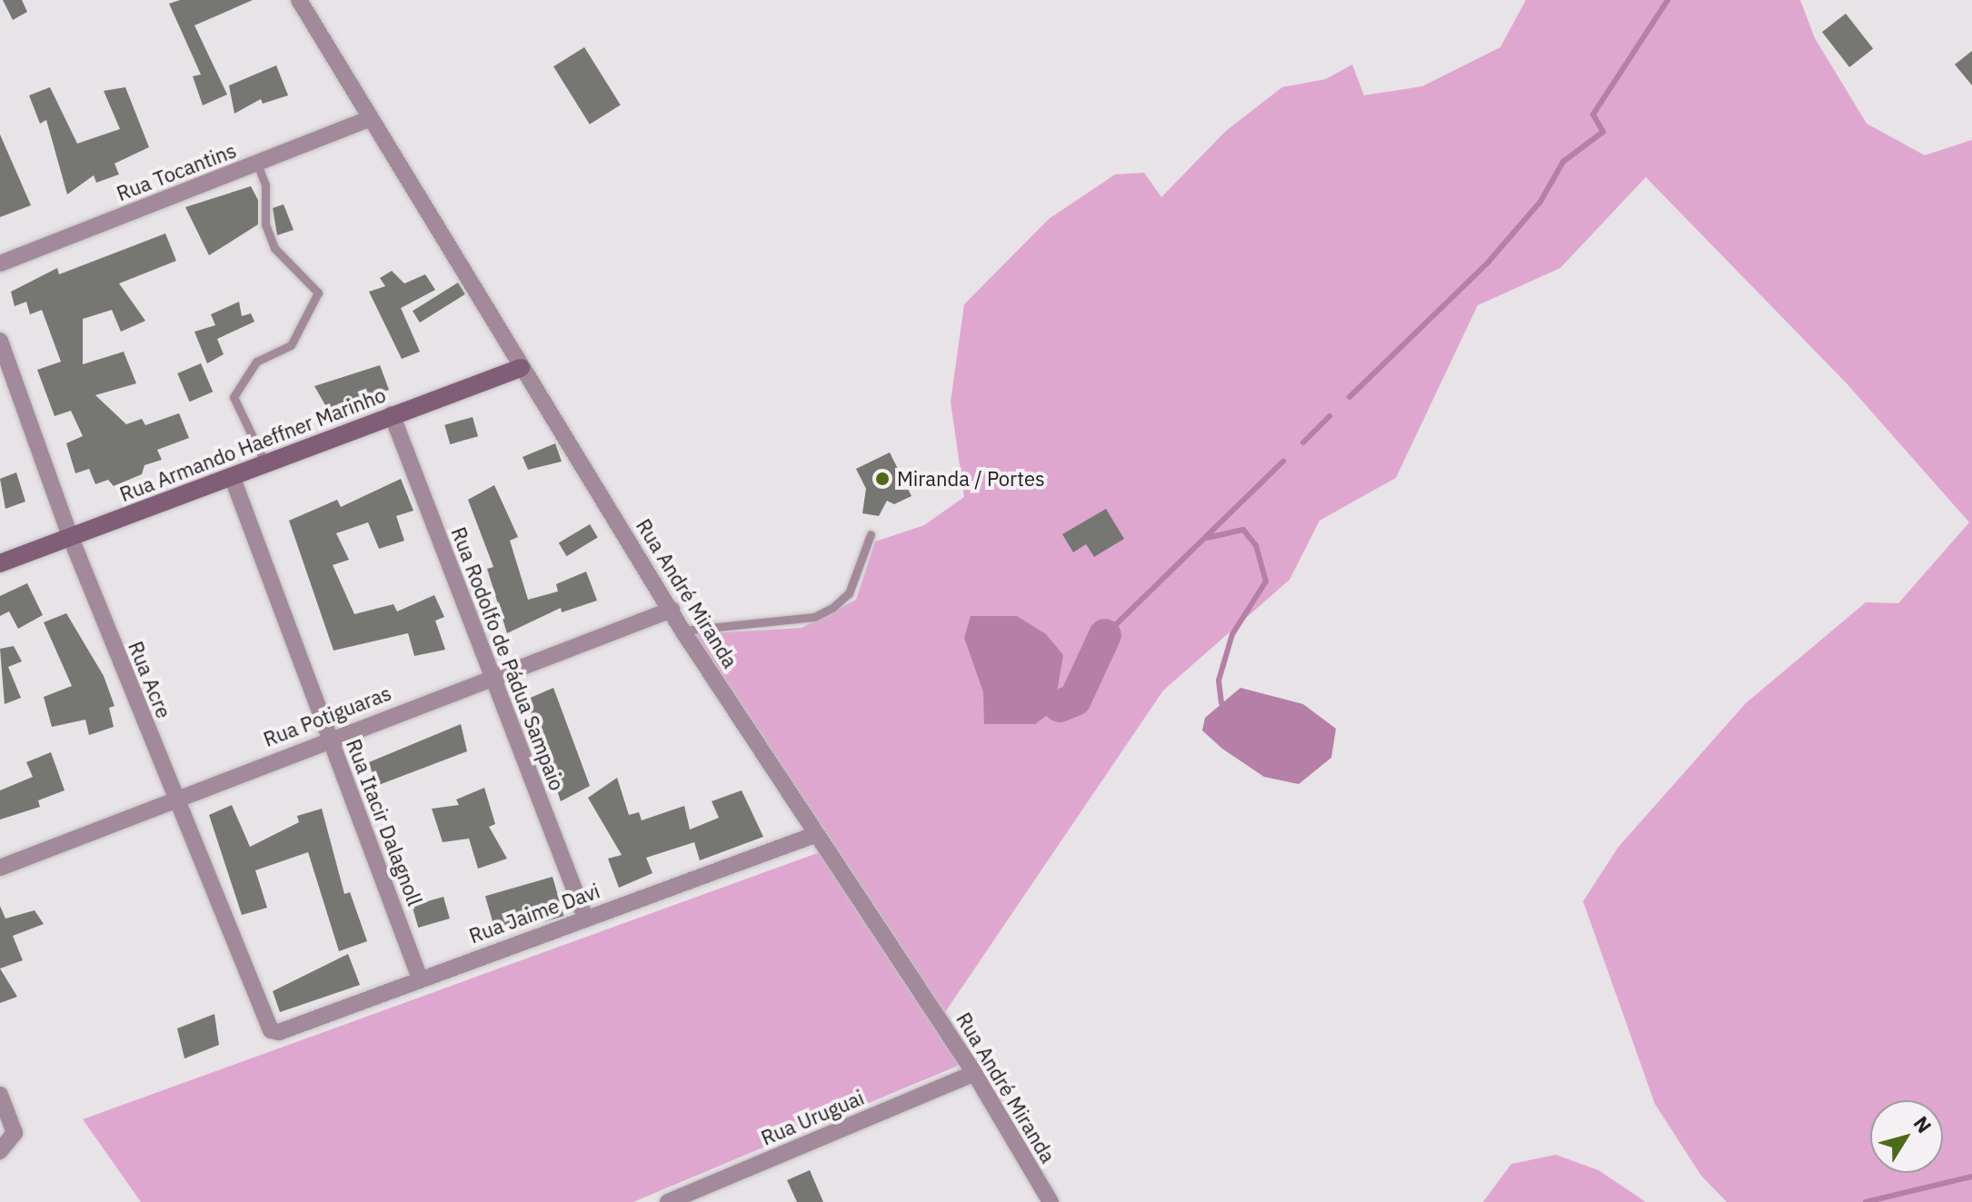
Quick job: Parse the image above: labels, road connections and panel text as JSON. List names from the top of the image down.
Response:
{
  "streets": {
    "street": [
      "Rua Tocantins",
      "Rua Armando Haeffner Marinho",
      "Rua André Miranda",
      "Rua Rodolfo de Pádua Sampaio",
      "Rua Acre",
      "Rua Potiguaras",
      "Rua Itacir Dalagnoll",
      "Rua Jaime Davi",
      "Rua Uruguai"
    ]
  },
  "crossings": [
    ["Rua Tocantins", "Rua André Miranda"],
    ["Rua Armando Haeffner Marinho", "Rua André Miranda"],
    ["Rua Armando Haeffner Marinho", "Rua Rodolfo de Pádua Sampaio"],
    ["Rua Armando Haeffner Marinho", "Rua Acre"],
    ["Rua Armando Haeffner Marinho", "Rua Itacir Dalagnoll"],
    ["Rua André Miranda", "Rua Potiguaras"],
    ["Rua André Miranda", "Rua Jaime Davi"],
    ["Rua André Miranda", "Rua Uruguai"],
    ["Rua Rodolfo de Pádua Sampaio", "Rua Potiguaras"],
    ["Rua Rodolfo de Pádua Sampaio", "Rua Jaime Davi"],
    ["Rua Acre", "Rua Potiguaras"],
    ["Rua Acre", "Rua Jaime Davi"],
    ["Rua Potiguaras", "Rua Itacir Dalagnoll"],
    ["Rua Itacir Dalagnoll", "Rua Jaime Davi"]
  ],
  "places": ["Miranda / Portes"],
  "north": "top right"
}
